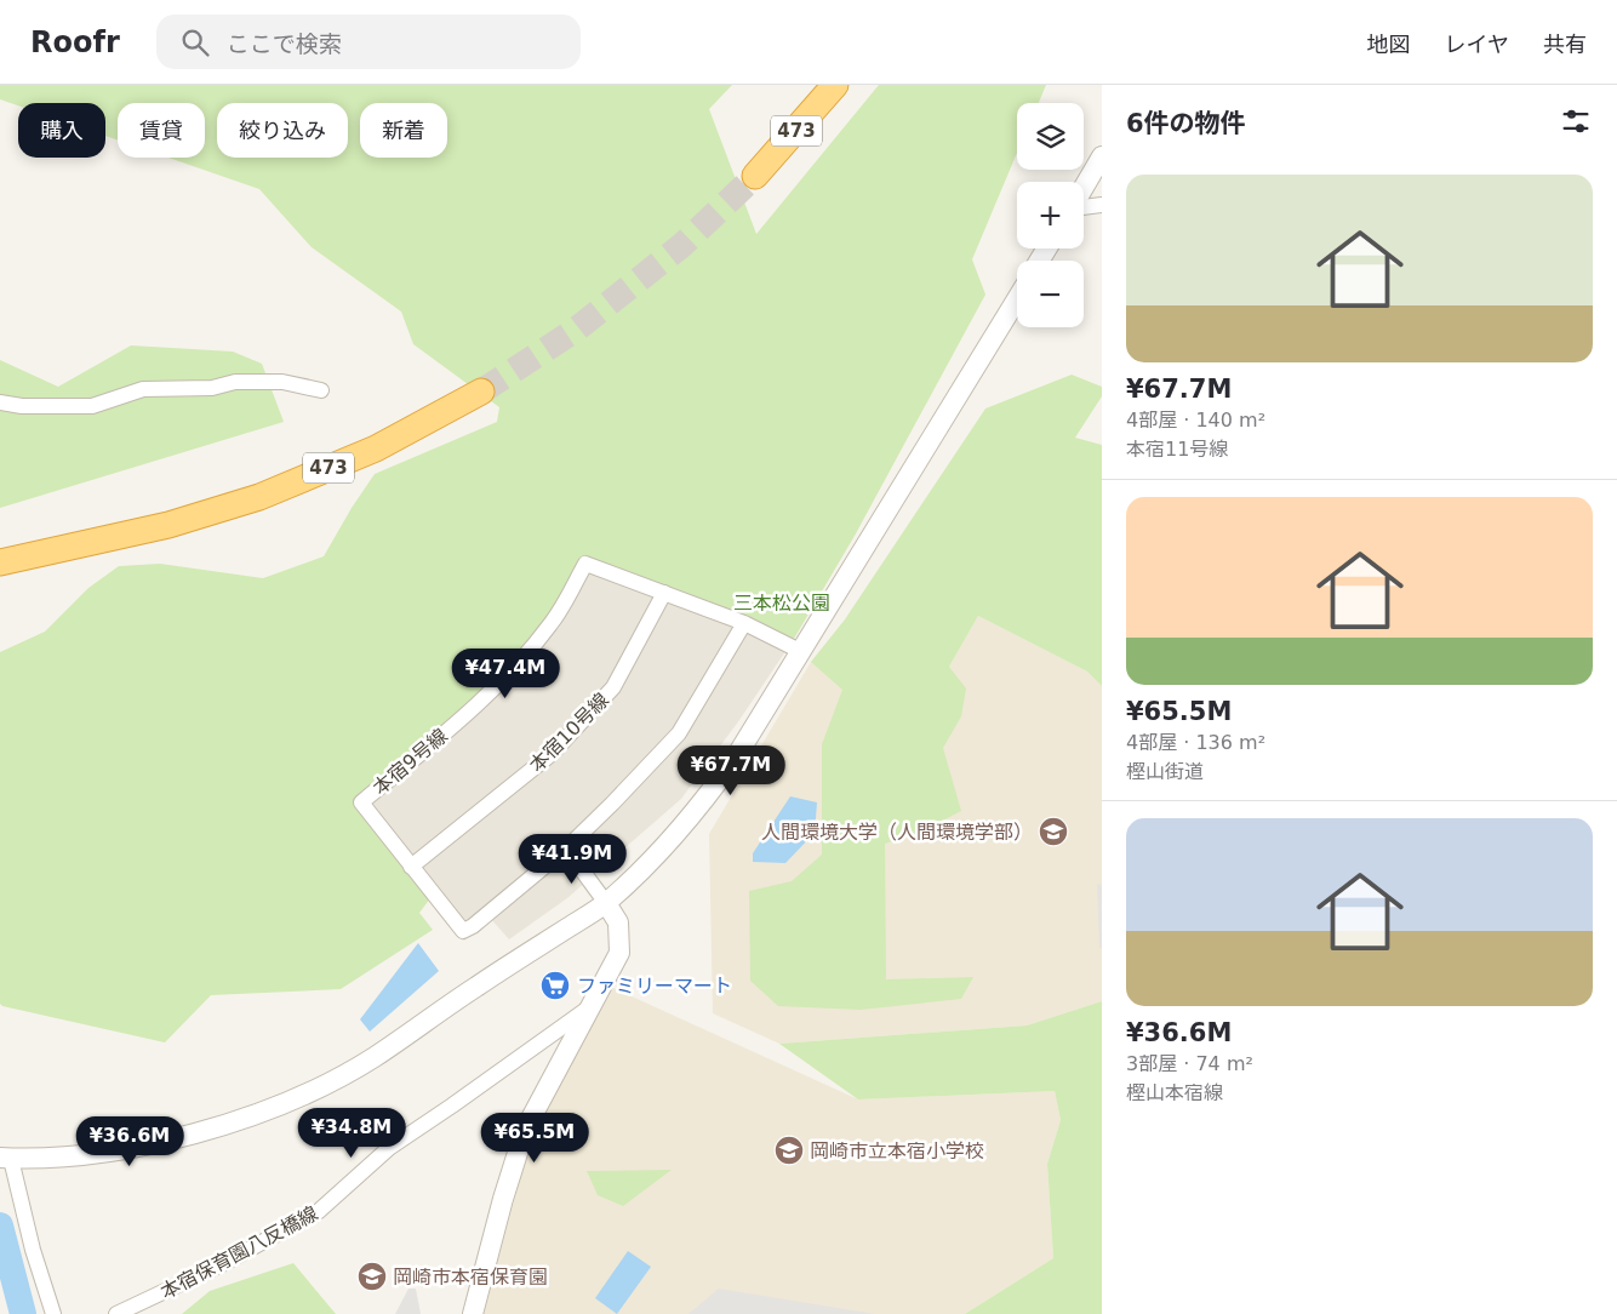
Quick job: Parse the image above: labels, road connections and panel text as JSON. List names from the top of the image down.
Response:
{
  "streets": {
    "highway": ["473"],
    "street": ["本宿10号線", "本宿9号線", "本宿保育園八反橋線"]
  },
  "crossings": [
    ["本宿10号線", "本宿9号線"]
  ],
  "parks": ["三本松公園"],
  "places": {
    "school or university": ["人間環境大学（人間環境学部）", "岡崎市立本宿小学校", "岡崎市本宿保育園"],
    "supermarket": ["ファミリーマート"]
  },
  "page": {
    "header": "Roofr",
    "search": "ここで検索",
    "nav": ["地図", "レイヤ", "共有"],
    "heading": "6件の物件",
    "map_buttons": ["+", "−"],
    "chip": [
      "購入",
      "賃貸",
      "絞り込み",
      "新着"
    ],
    "list": [
      {
        "name": "¥67.7M",
        "note": "4部屋 · 140 m² · 本宿11号線"
      },
      {
        "name": "¥65.5M",
        "note": "4部屋 · 136 m² · 樫山街道"
      },
      {
        "name": "¥36.6M",
        "note": "3部屋 · 74 m² · 樫山本宿線"
      }
    ],
    "price": [
      "¥47.4M",
      "¥67.7M",
      "¥41.9M",
      "¥34.8M",
      "¥65.5M",
      "¥36.6M"
    ]
  }
}
